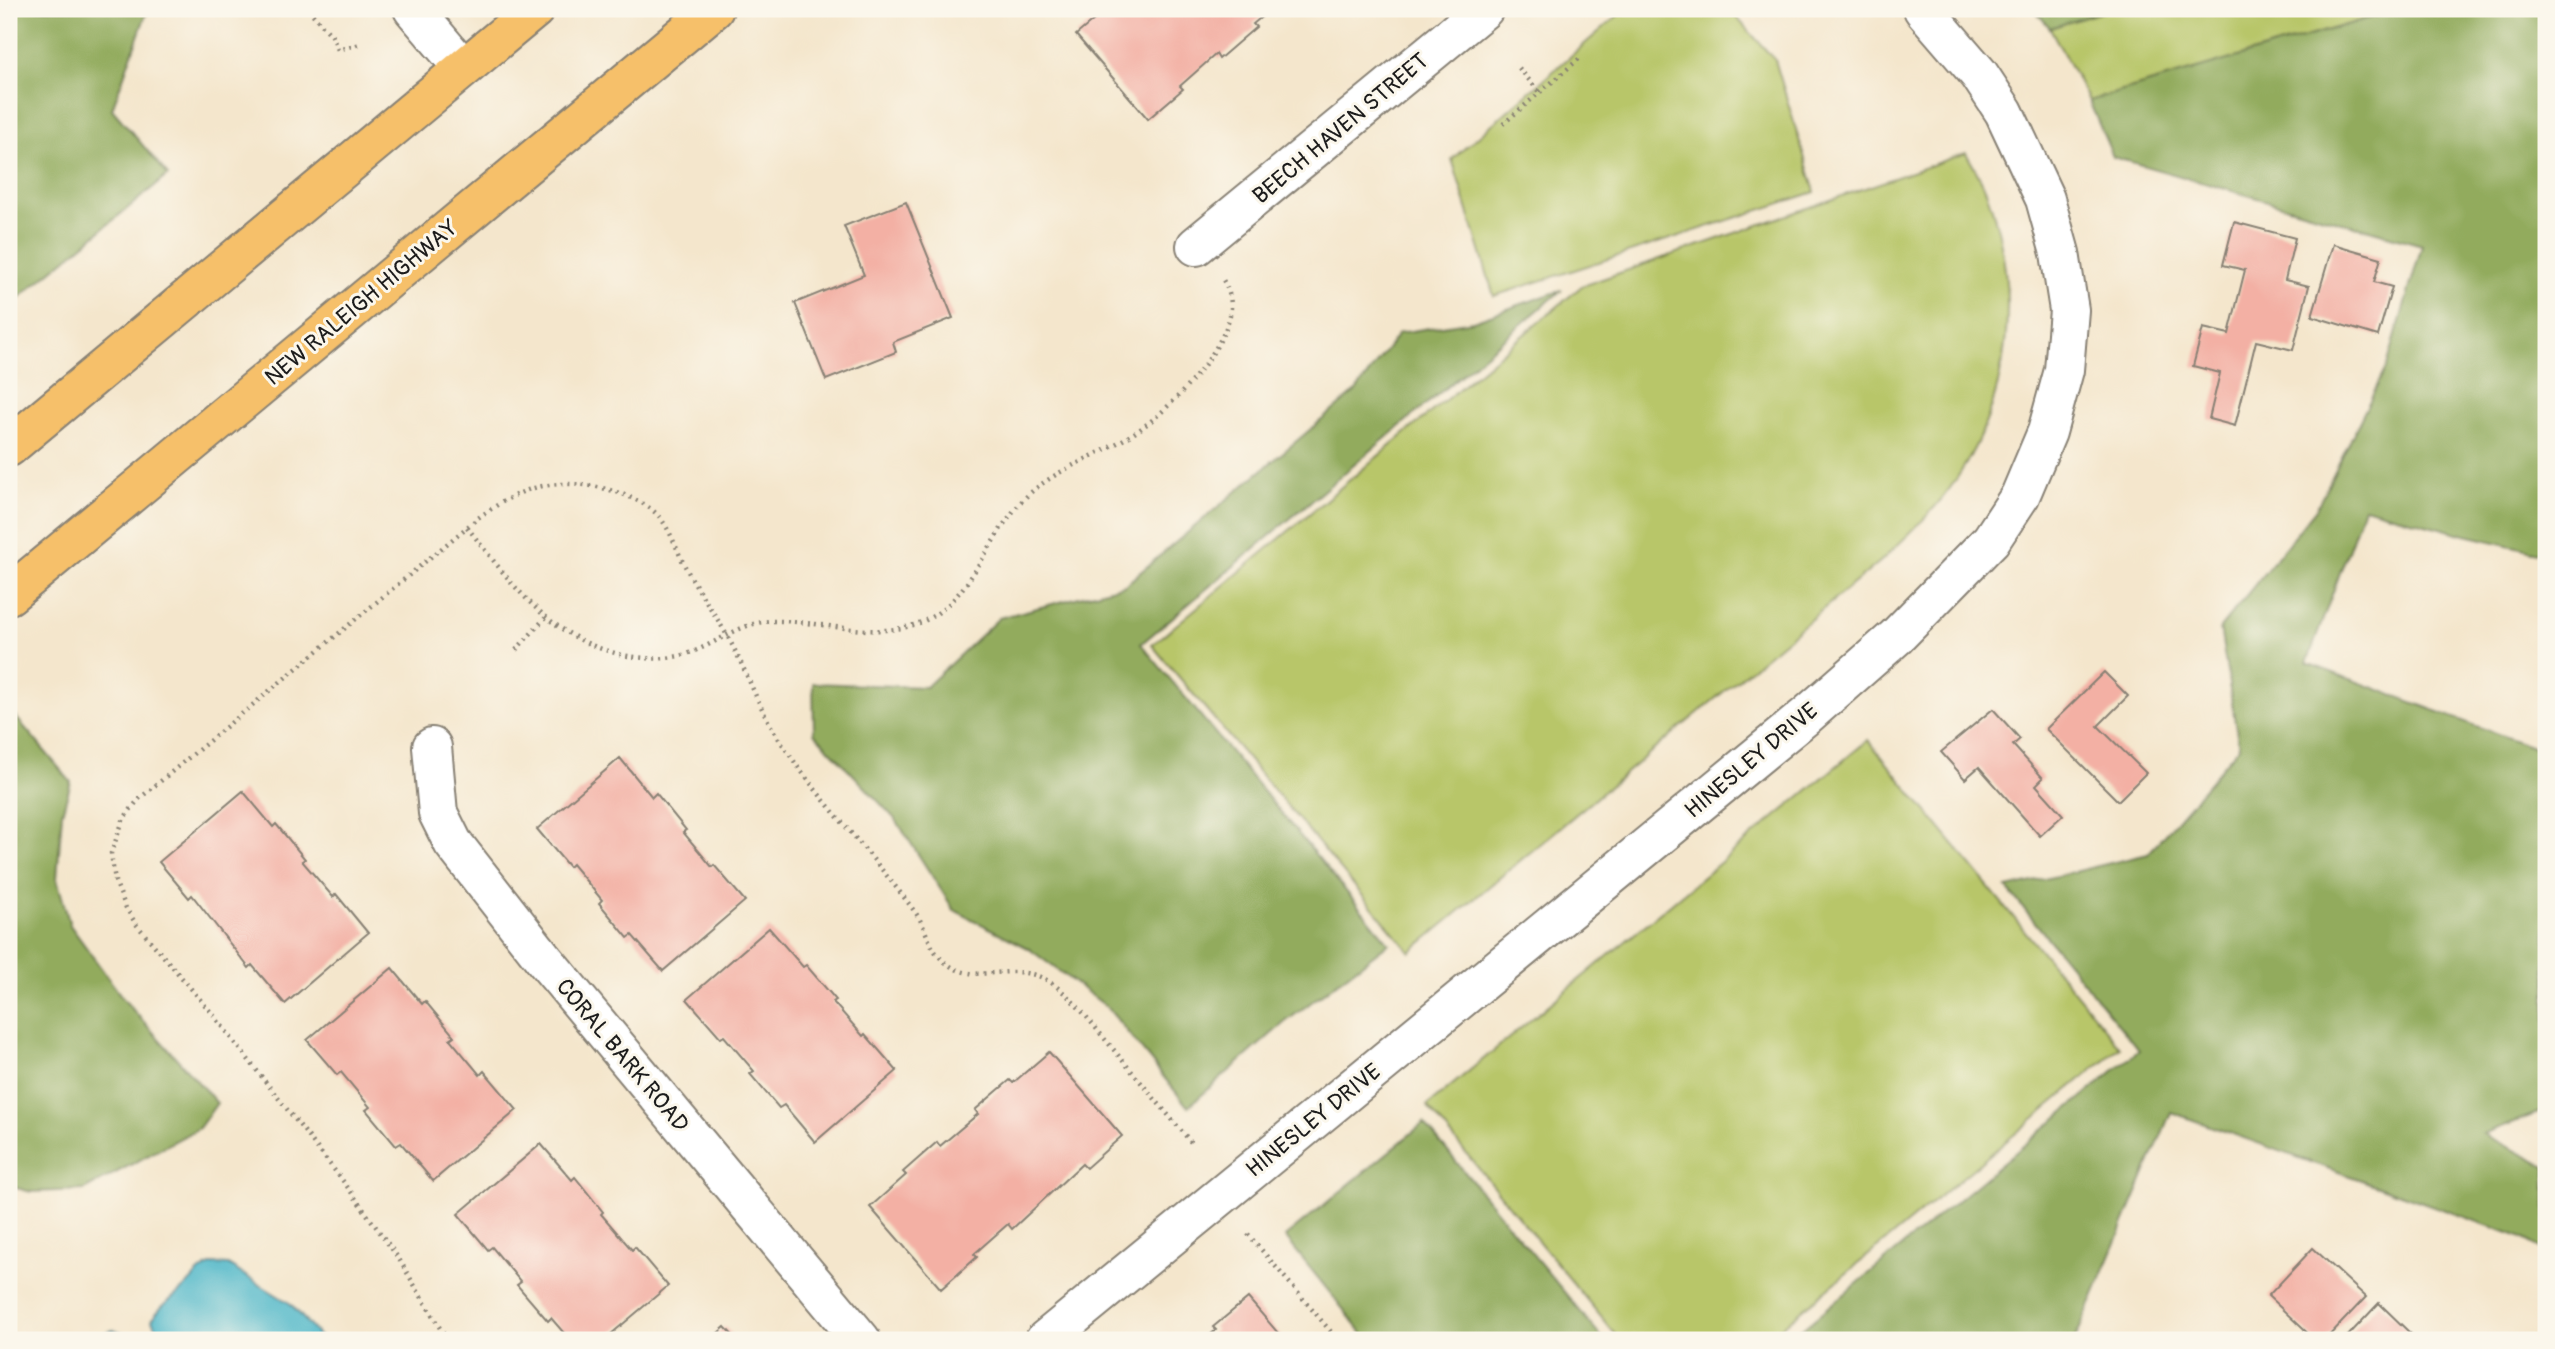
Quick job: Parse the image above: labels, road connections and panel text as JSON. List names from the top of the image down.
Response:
{
  "streets": {
    "highway": ["NEW RALEIGH HIGHWAY"],
    "street": ["BEECH HAVEN STREET", "HINESLEY DRIVE", "CORAL BARK ROAD"]
  }
}
